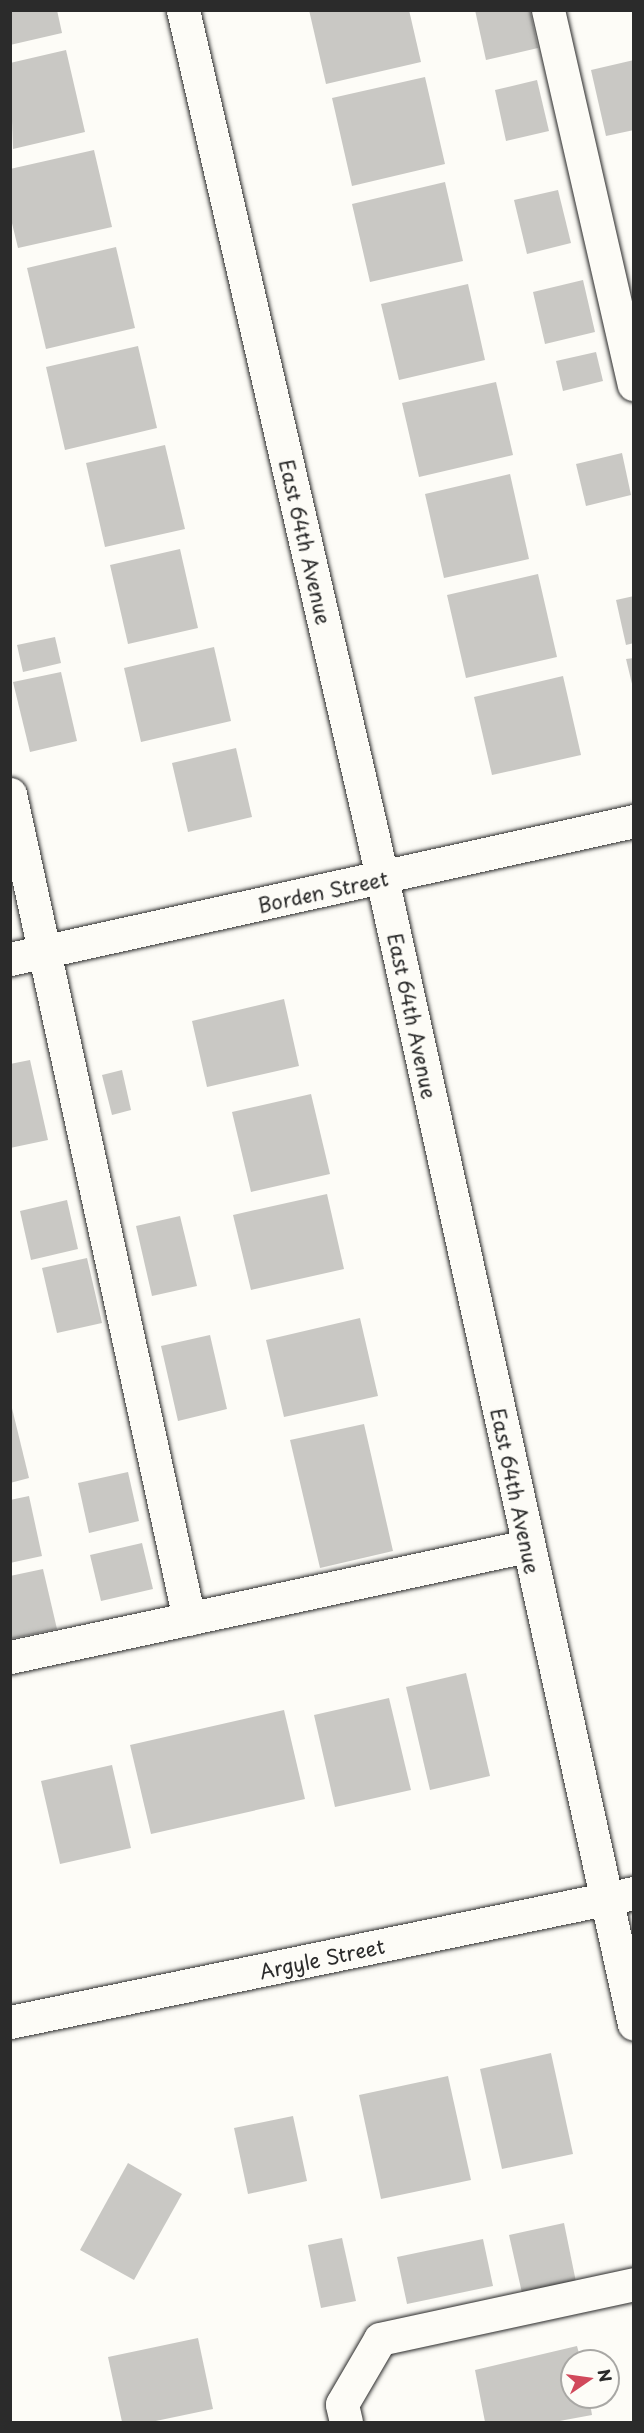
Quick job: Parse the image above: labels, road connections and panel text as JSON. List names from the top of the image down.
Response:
{
  "streets": {
    "street": ["East 64th Avenue", "Borden Street", "Argyle Street"]
  },
  "crossings": [
    ["East 64th Avenue", "Borden Street"],
    ["East 64th Avenue", "Argyle Street"]
  ],
  "north": "right"
}
